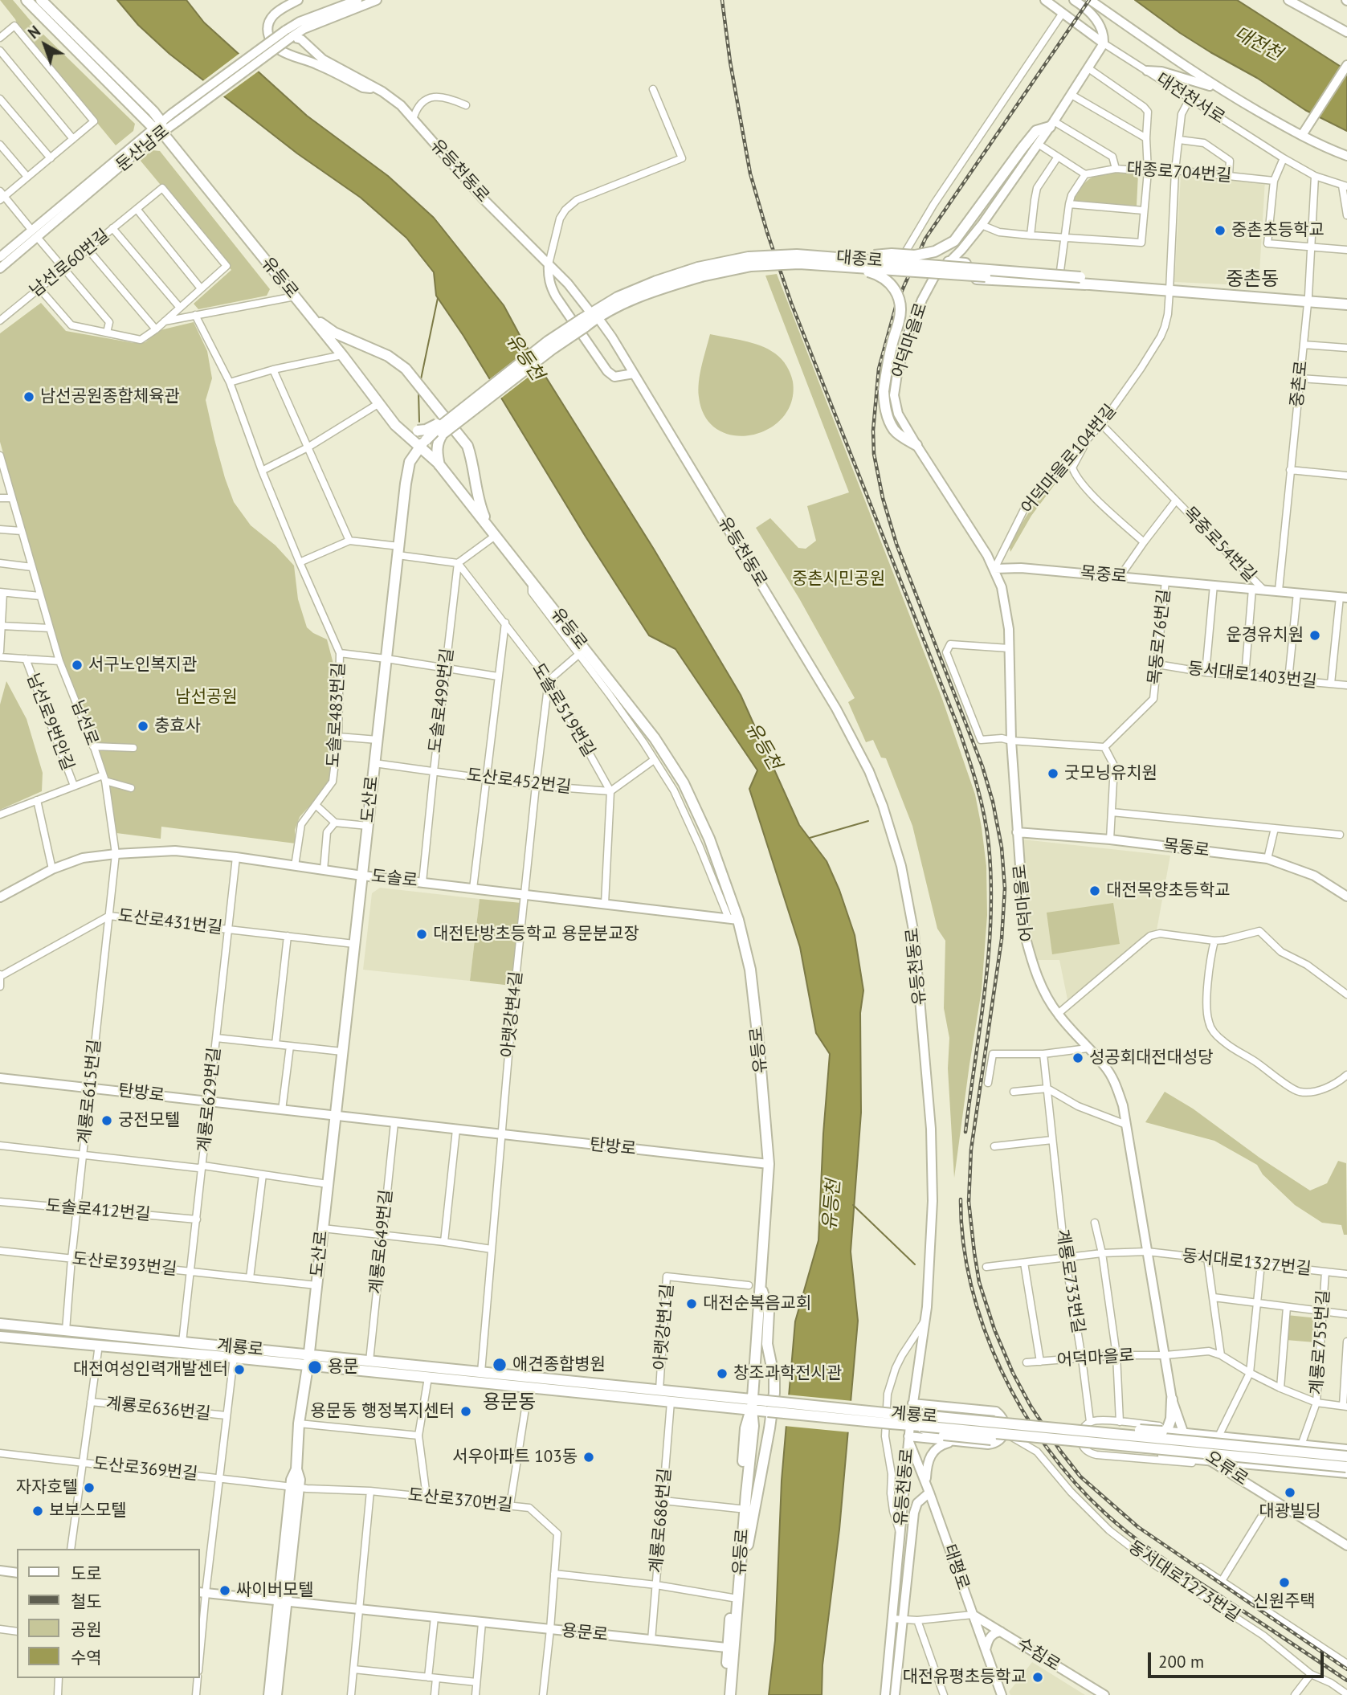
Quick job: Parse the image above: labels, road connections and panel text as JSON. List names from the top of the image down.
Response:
{
  "streets": {
    "main road": [
      "대전천서로",
      "둔산남로",
      "유등천동로",
      "대종로",
      "유등로",
      "어덕마을로",
      "목중로",
      "도산로",
      "목동로",
      "도솔로",
      "탄방로",
      "계룡로",
      "오류로",
      "태평로",
      "용문로",
      "수침로"
    ],
    "street": [
      "대종로704번길",
      "남선로60번길",
      "중촌로",
      "어덕마을로104번길",
      "목중로54번길",
      "목동로76번길",
      "동서대로1403번길",
      "도솔로499번길",
      "도솔로519번길",
      "도솔로483번길",
      "남선로9번안길",
      "남선로",
      "도산로452번길",
      "도산로431번길",
      "아랫강변4길",
      "계룡로615번길",
      "계룡로629번길",
      "도솔로412번길",
      "계룡로649번길",
      "동서대로1327번길",
      "도산로393번길",
      "계룡로733번길",
      "아랫강변1길",
      "계룡로755번길",
      "계룡로636번길",
      "도산로369번길",
      "도산로370번길",
      "계룡로686번길",
      "동서대로1273번길"
    ]
  },
  "crossings": [
    ["대전천서로", "어덕마을로"],
    ["대전천서로", "중촌로"],
    ["대전천서로", "어덕마을로104번길"],
    ["둔산남로", "유등천동로"],
    ["둔산남로", "유등로"],
    ["유등천동로", "대종로"],
    ["유등천동로", "계룡로"],
    ["유등천동로", "태평로"],
    ["대종로704번길", "어덕마을로104번길"],
    ["대종로", "유등로"],
    ["대종로", "중촌로"],
    ["대종로", "어덕마을로104번길"],
    ["대종로", "도산로"],
    ["유등로", "도산로"],
    ["유등로", "도솔로"],
    ["유등로", "탄방로"],
    ["유등로", "계룡로"],
    ["유등로", "계룡로686번길"],
    ["유등로", "용문로"],
    ["어덕마을로", "어덕마을로104번길"],
    ["어덕마을로", "목중로"],
    ["어덕마을로", "목동로"],
    ["어덕마을로", "동서대로1327번길"],
    ["어덕마을로", "계룡로733번길"],
    ["어덕마을로", "오류로"],
    ["중촌로", "목중로"],
    ["어덕마을로104번길", "목중로54번길"],
    ["어덕마을로104번길", "목중로"],
    ["목중로54번길", "목중로"],
    ["목중로", "목동로76번길"],
    ["목중로", "동서대로1403번길"],
    ["목동로76번길", "동서대로1403번길"],
    ["도솔로499번길", "도솔로519번길"],
    ["도솔로499번길", "도산로452번길"],
    ["도솔로499번길", "도솔로"],
    ["도솔로519번길", "도산로452번길"],
    ["도솔로519번길", "아랫강변4길"],
    ["도솔로483번길", "도솔로"],
    ["남선로", "도솔로"],
    ["남선로", "계룡로615번길"],
    ["도산로452번길", "도산로"],
    ["도산로452번길", "아랫강변4길"],
    ["도산로", "도솔로"],
    ["도산로", "도산로431번길"],
    ["도산로", "탄방로"],
    ["도산로", "도산로393번길"],
    ["도산로", "계룡로"],
    ["도산로", "도산로369번길"],
    ["도산로", "도산로370번길"],
    ["도산로", "용문로"],
    ["도솔로", "아랫강변4길"],
    ["도솔로", "계룡로615번길"],
    ["도솔로", "계룡로629번길"],
    ["도산로431번길", "계룡로615번길"],
    ["도산로431번길", "계룡로629번길"],
    ["아랫강변4길", "탄방로"],
    ["계룡로615번길", "탄방로"],
    ["계룡로615번길", "도솔로412번길"],
    ["계룡로615번길", "도산로393번길"],
    ["계룡로615번길", "계룡로"],
    ["탄방로", "계룡로629번길"],
    ["탄방로", "계룡로649번길"],
    ["계룡로629번길", "도솔로412번길"],
    ["계룡로629번길", "도산로393번길"],
    ["계룡로629번길", "계룡로"],
    ["계룡로649번길", "계룡로"],
    ["동서대로1327번길", "계룡로733번길"],
    ["동서대로1327번길", "계룡로755번길"],
    ["계룡로733번길", "오류로"],
    ["아랫강변1길", "계룡로"],
    ["계룡로", "계룡로636번길"],
    ["계룡로", "계룡로686번길"],
    ["계룡로636번길", "도산로369번길"],
    ["계룡로636번길", "용문로"],
    ["도산로369번길", "도산로370번길"],
    ["도산로370번길", "용문로"],
    ["계룡로686번길", "용문로"],
    ["태평로", "수침로"]
  ],
  "districts": ["중촌동", "용문동"],
  "water": ["대전천", "유등천"],
  "parks": ["중촌시민공원", "남선공원"],
  "places": [
    "중촌초등학교",
    "남선공원종합체육관",
    "운경유치원",
    "서구노인복지관",
    "충효사",
    "굿모닝유치원",
    "대전목양초등학교",
    "대전탄방초등학교 용문분교장",
    "성공회대전대성당",
    "궁전모텔",
    "대전순복음교회",
    "애견종합병원",
    "용문",
    "대전여성인력개발센터",
    "창조과학전시관",
    "용문동 행정복지센터",
    "서우아파트 103동",
    "자자호텔",
    "대광빌딩",
    "보보스모텔",
    "신원주택",
    "싸이버모텔",
    "대전유평초등학교"
  ],
  "legend": [
    "도로",
    "철도",
    "공원",
    "수역"
  ],
  "scale_bar": "200 m",
  "north": "top left"
}
